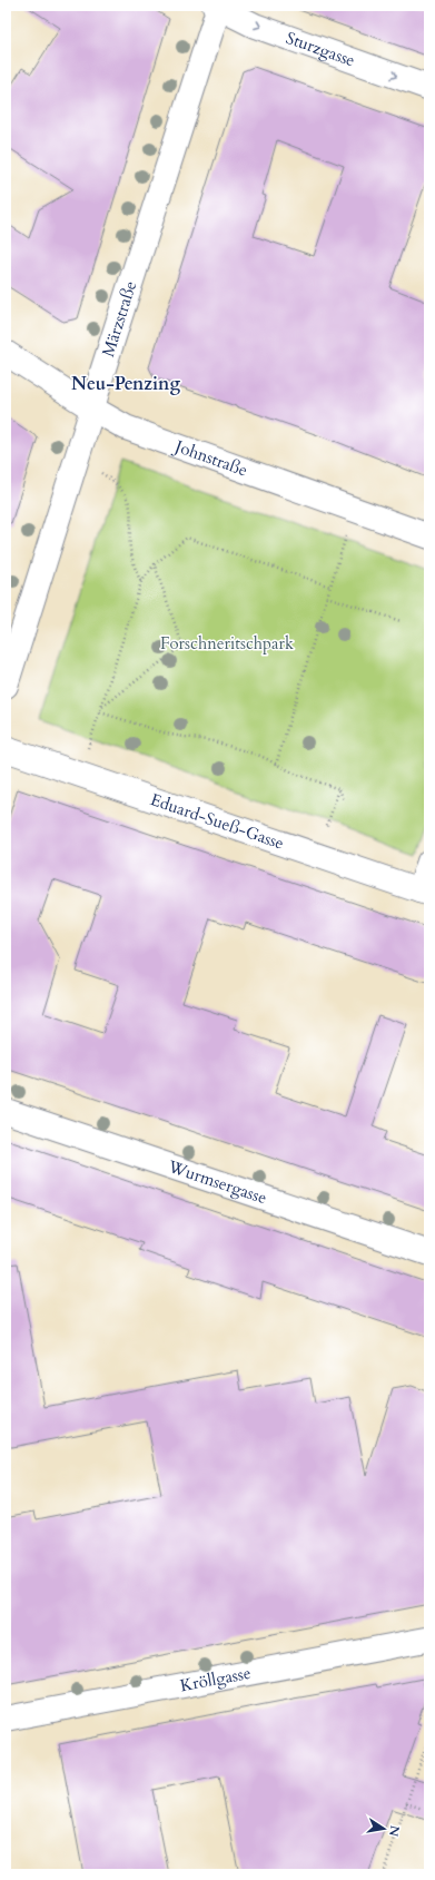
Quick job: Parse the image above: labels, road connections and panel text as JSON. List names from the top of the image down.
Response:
{
  "streets": {
    "street": [
      "Sturzgasse",
      "Märzstraße",
      "Johnstraße",
      "Eduard-Sueß-Gasse",
      "Wurmsergasse",
      "Kröllgasse"
    ]
  },
  "crossings": [
    ["Sturzgasse", "Märzstraße"],
    ["Märzstraße", "Johnstraße"]
  ],
  "one_way": ["Sturzgasse"],
  "districts": ["Neu-Penzing"],
  "parks": ["Forschneritschpark"],
  "north": "right"
}
